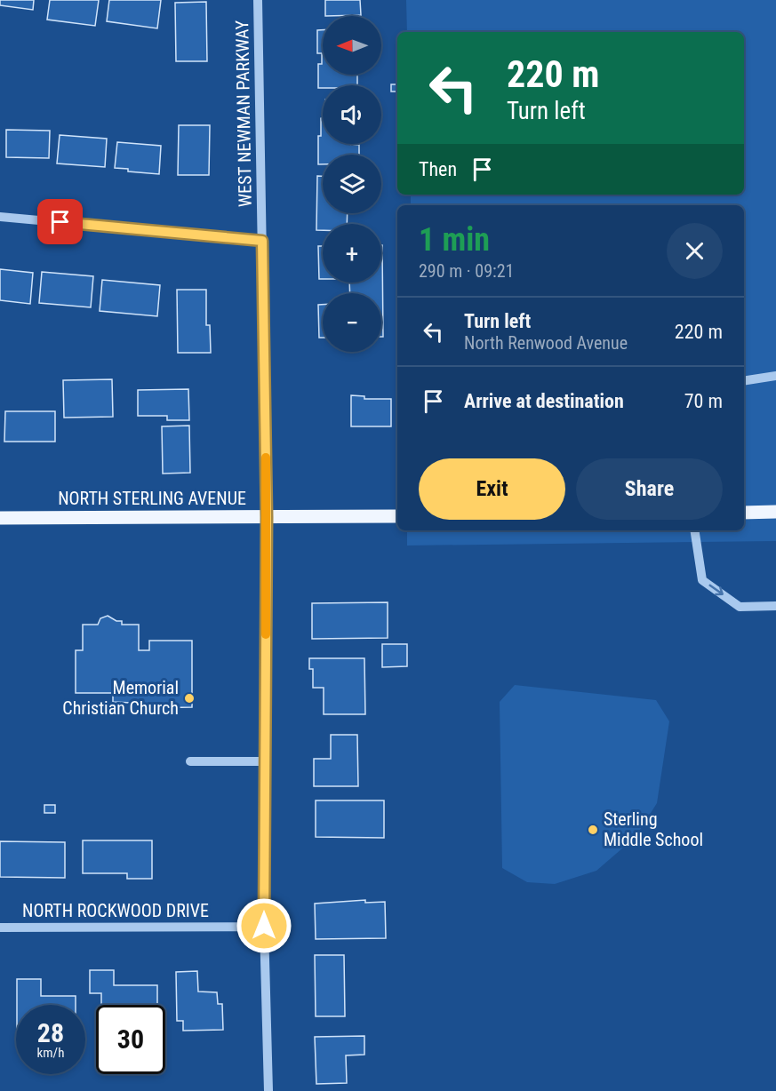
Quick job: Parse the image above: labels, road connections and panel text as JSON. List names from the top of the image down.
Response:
{
  "streets": {
    "main road": ["NORTH STERLING AVENUE"],
    "street": ["WEST NEWMAN PARKWAY", "NORTH ROCKWOOD DRIVE"]
  },
  "crossings": [
    ["WEST NEWMAN PARKWAY", "NORTH STERLING AVENUE"],
    ["WEST NEWMAN PARKWAY", "NORTH ROCKWOOD DRIVE"]
  ],
  "places": ["Memorial Christian Church", "Sterling Middle School"],
  "north": "left",
  "page": {
    "map_buttons": ["+", "−"],
    "turn": ["220 m", "Turn left"],
    "then": "Then",
    "heading": ["1 min", "290 m · 09:21"],
    "list": [
      {
        "name": "Turn left",
        "note": "North Renwood Avenue",
        "value": "220 m"
      },
      {
        "name": "Arrive at destination",
        "value": "70 m"
      }
    ],
    "buttons": ["Exit", "Share"],
    "speed": "28 km/h",
    "limit": "30"
  }
}
